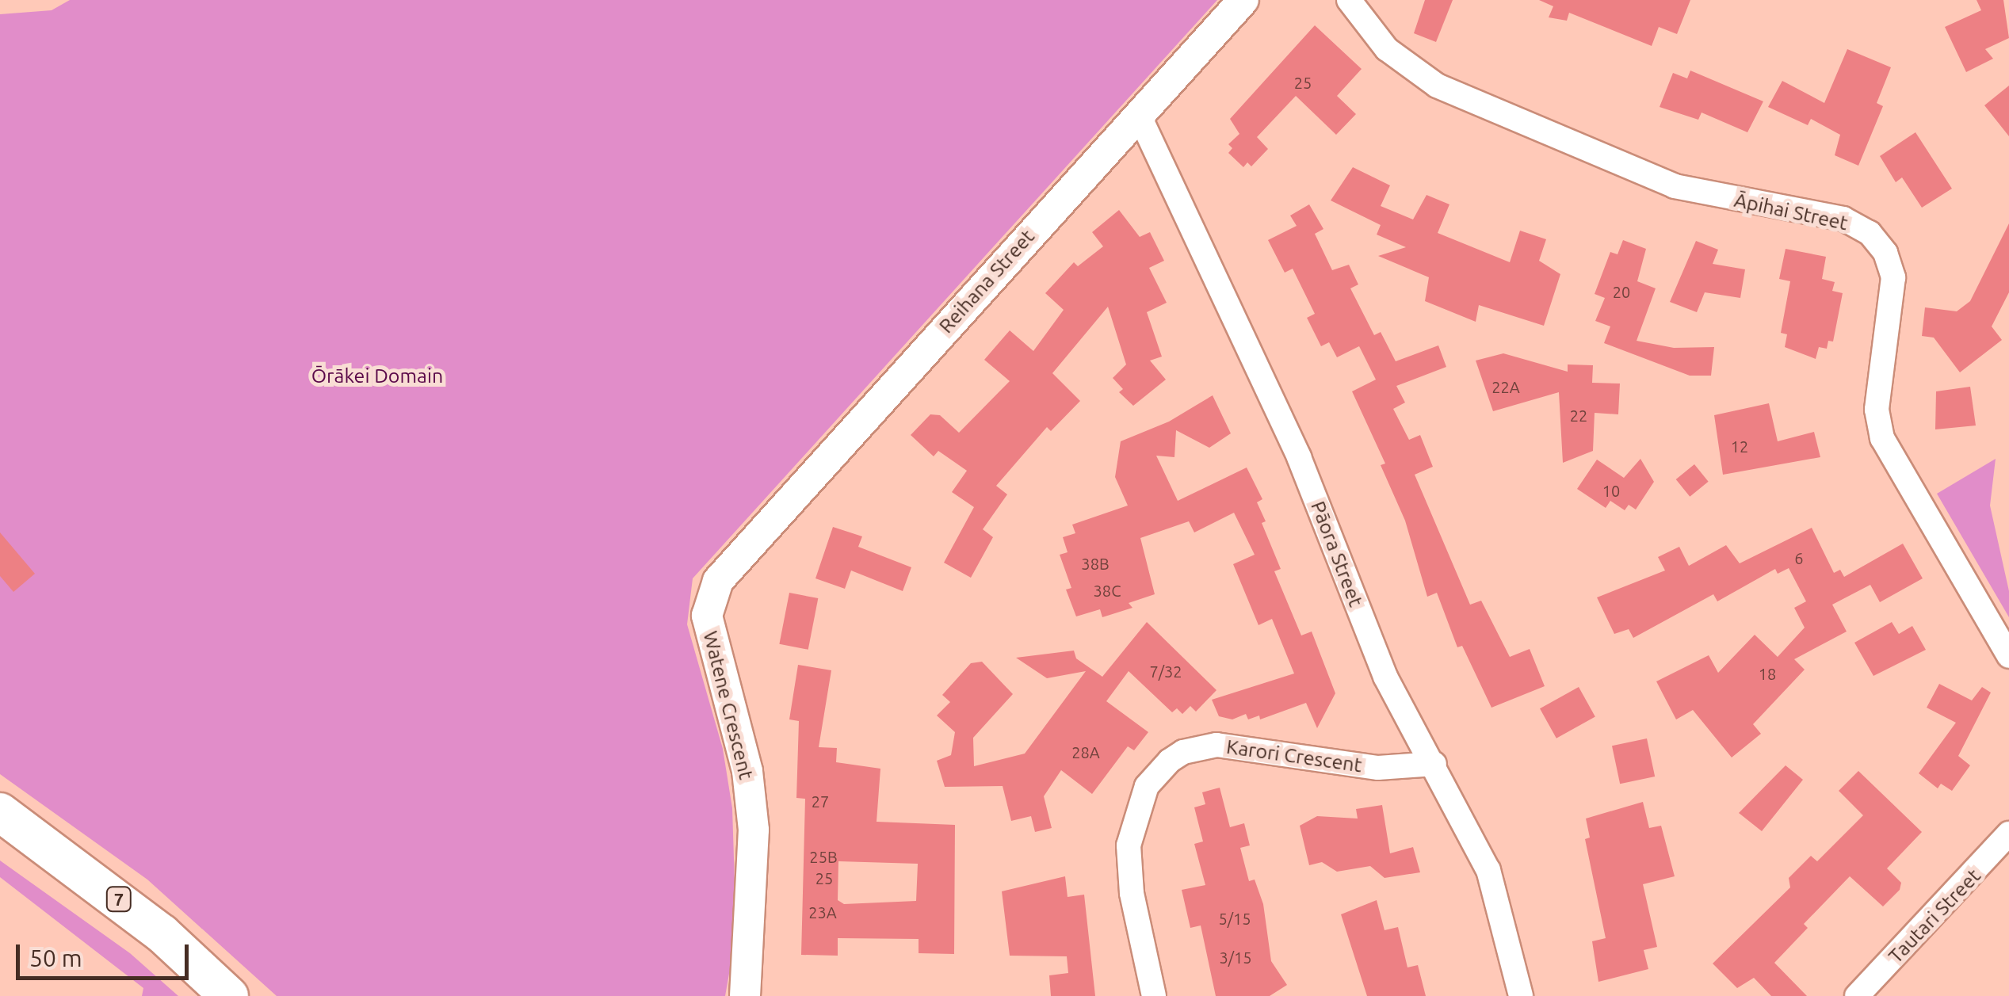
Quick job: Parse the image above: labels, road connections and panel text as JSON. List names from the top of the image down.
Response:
{
  "streets": {
    "main road": ["7"],
    "street": [
      "Āpihai Street",
      "Reihana Street",
      "Pāora Street",
      "Watene Crescent",
      "Karori Crescent",
      "Tautari Street"
    ]
  },
  "crossings": [
    ["Reihana Street", "Pāora Street"],
    ["Reihana Street", "Watene Crescent"],
    ["Pāora Street", "Karori Crescent"]
  ],
  "parks": ["Ōrākei Domain"],
  "house_numbers": [
    "25",
    "20",
    "22A",
    "22",
    "12",
    "10",
    "6",
    "38B",
    "38C",
    "7/32",
    "18",
    "28A",
    "27",
    "25B",
    "25",
    "23A",
    "5/15",
    "3/15"
  ],
  "scale_bar": "50 m"
}
